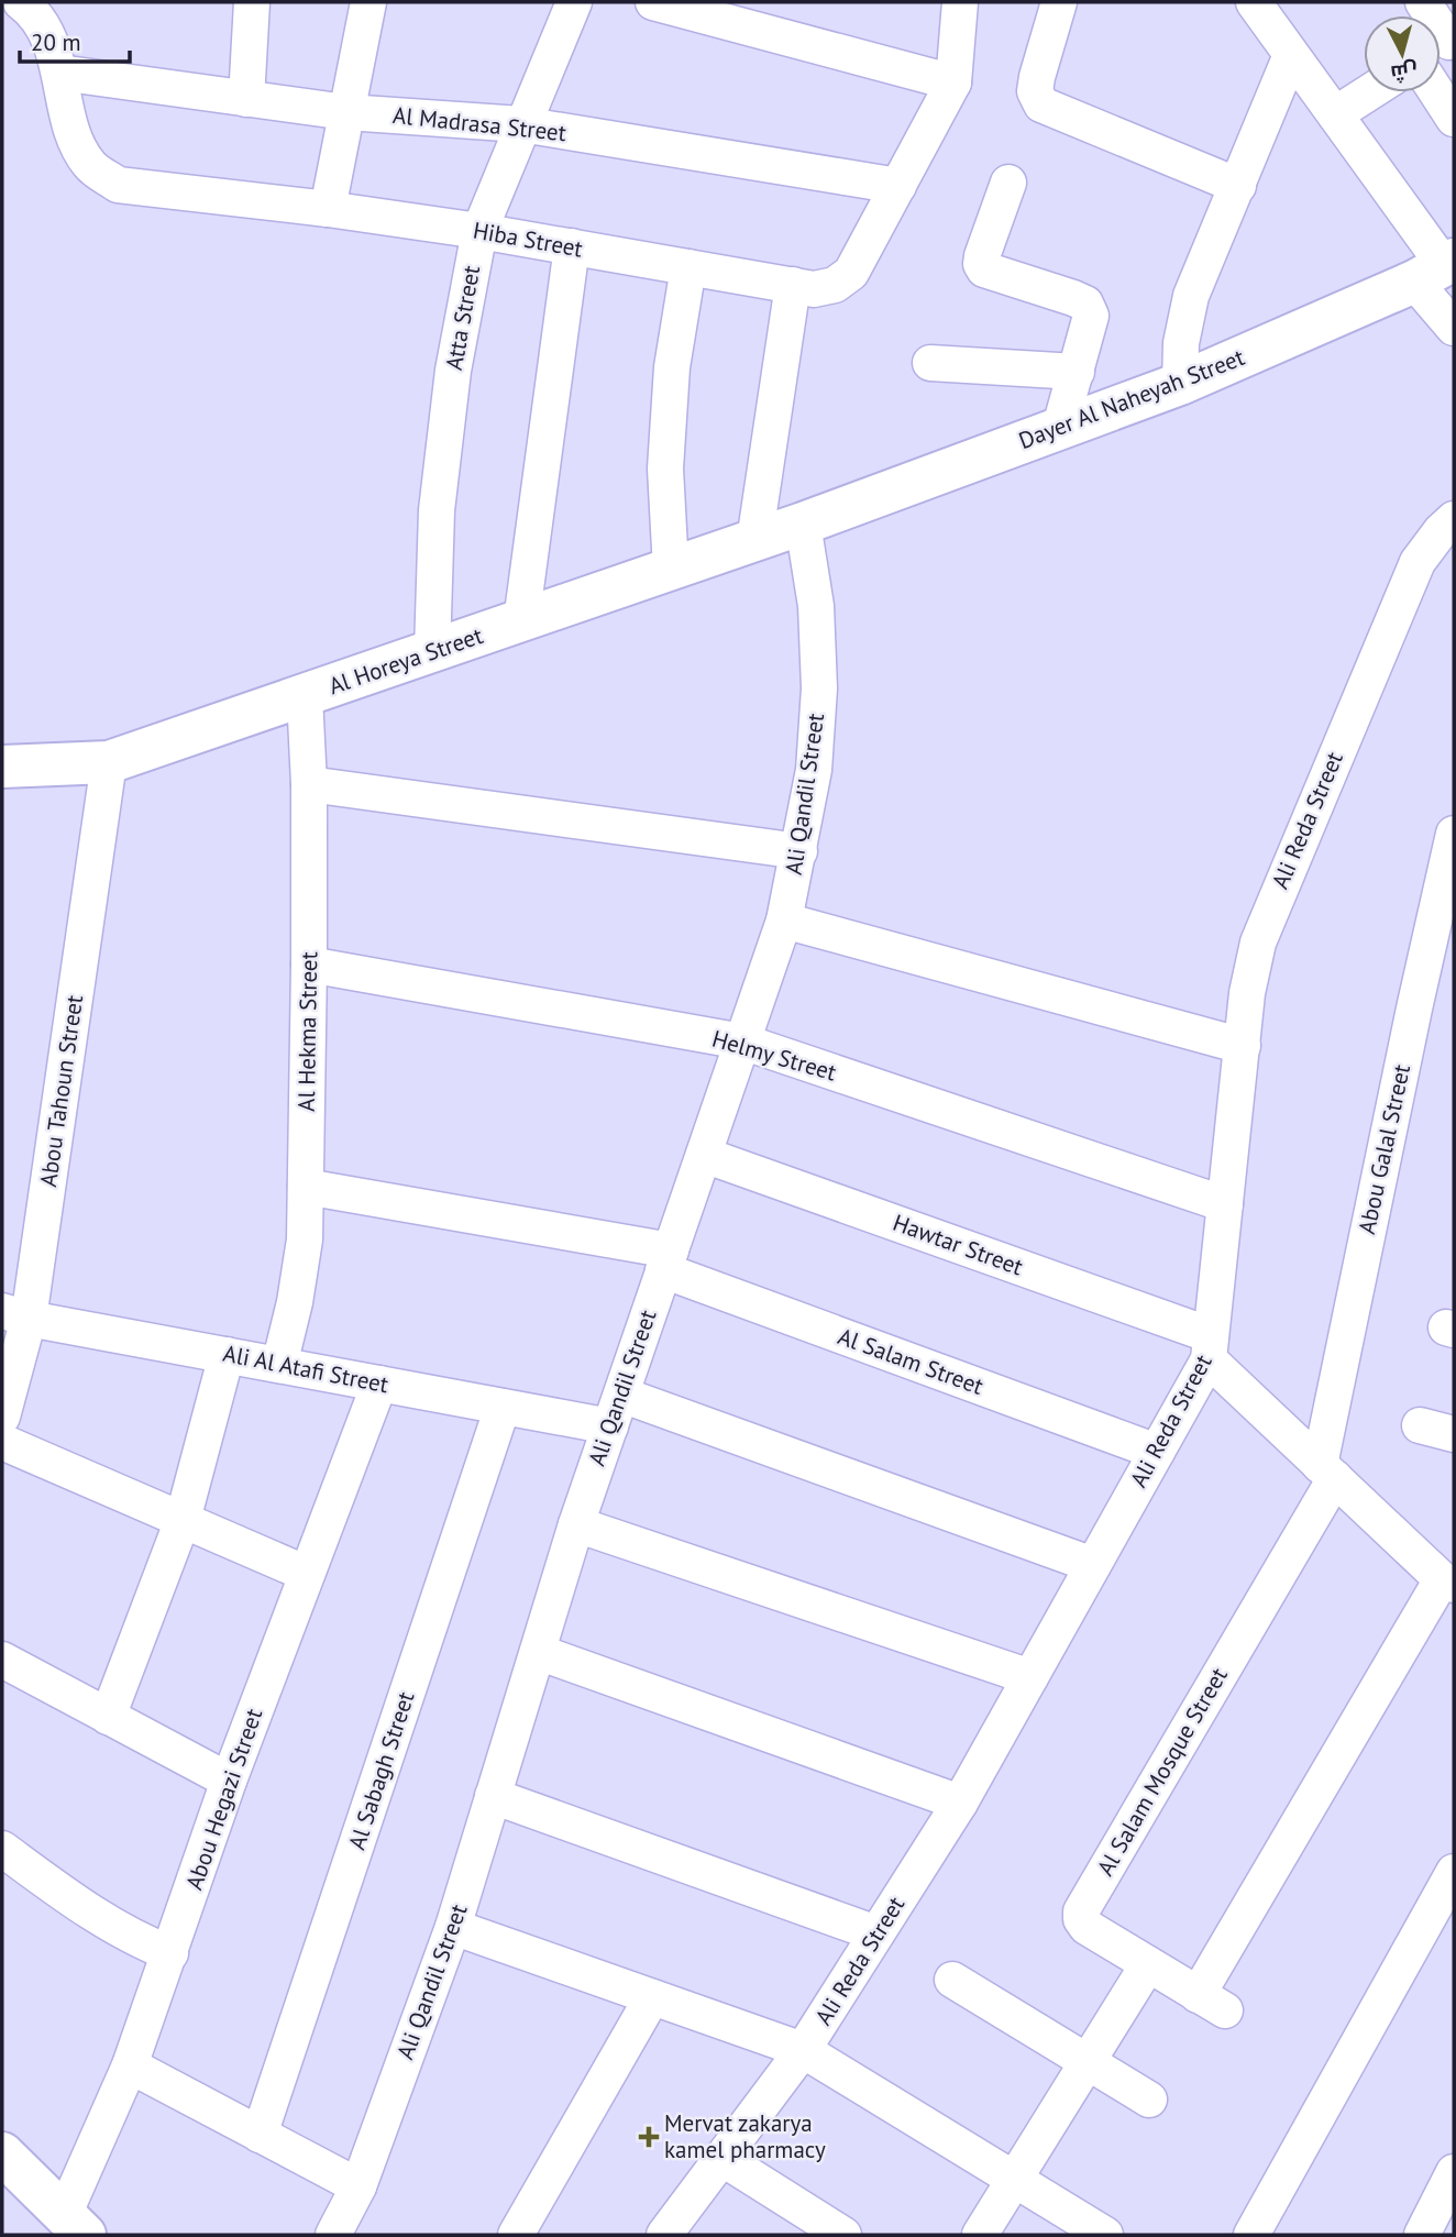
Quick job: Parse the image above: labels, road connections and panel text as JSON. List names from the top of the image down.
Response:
{
  "streets": {
    "street": [
      "Al Madrasa Street",
      "Hiba Street",
      "Atta Street",
      "Dayer Al Naheyah Street",
      "Al Horeya Street",
      "Ali Qandil Street",
      "Ali Reda Street",
      "Al Hekma Street",
      "Helmy Street",
      "Abou Tahoun Street",
      "Abou Galal Street",
      "Hawtar Street",
      "Al Salam Street",
      "Ali Al Atafi Street",
      "Al Sabagh Street",
      "Al Salam Mosque Street",
      "Abou Hegazi Street"
    ]
  },
  "crossings": [
    ["Al Madrasa Street", "Hiba Street"],
    ["Al Madrasa Street", "Atta Street"],
    ["Hiba Street", "Atta Street"],
    ["Atta Street", "Al Horeya Street"],
    ["Dayer Al Naheyah Street", "Al Horeya Street"],
    ["Dayer Al Naheyah Street", "Ali Qandil Street"],
    ["Al Horeya Street", "Ali Qandil Street"],
    ["Al Horeya Street", "Al Hekma Street"],
    ["Al Horeya Street", "Abou Tahoun Street"],
    ["Ali Qandil Street", "Helmy Street"],
    ["Ali Qandil Street", "Hawtar Street"],
    ["Ali Qandil Street", "Al Salam Street"],
    ["Ali Qandil Street", "Ali Al Atafi Street"],
    ["Ali Reda Street", "Helmy Street"],
    ["Ali Reda Street", "Hawtar Street"],
    ["Ali Reda Street", "Al Salam Street"],
    ["Ali Reda Street", "Ali Al Atafi Street"],
    ["Al Hekma Street", "Helmy Street"],
    ["Al Hekma Street", "Al Salam Street"],
    ["Al Hekma Street", "Ali Al Atafi Street"],
    ["Abou Tahoun Street", "Ali Al Atafi Street"],
    ["Abou Galal Street", "Al Salam Mosque Street"],
    ["Ali Al Atafi Street", "Al Sabagh Street"],
    ["Ali Al Atafi Street", "Abou Hegazi Street"]
  ],
  "places": {
    "health": ["Mervat zakarya kamel pharmacy"]
  },
  "scale_bar": "20 m",
  "north": "bottom"
}
